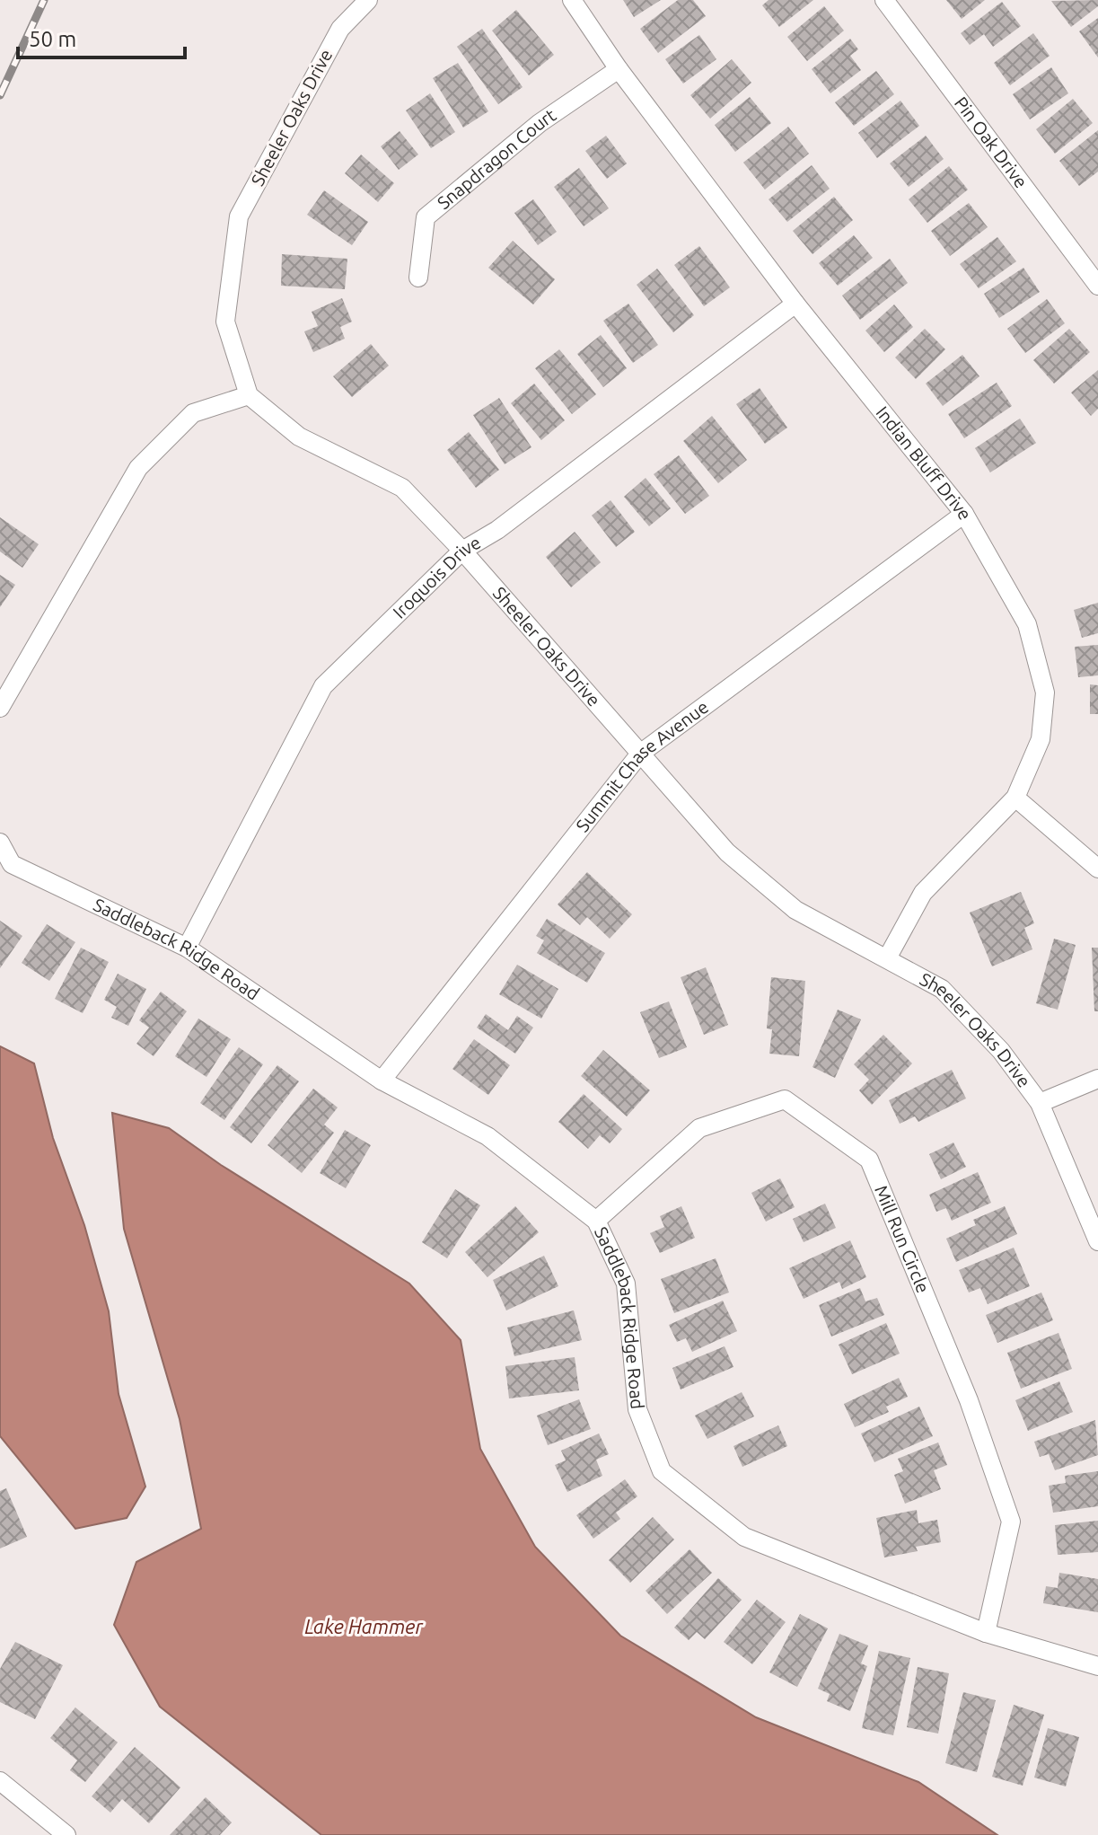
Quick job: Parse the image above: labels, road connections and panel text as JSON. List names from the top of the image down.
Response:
{
  "streets": {
    "street": [
      "Sheeler Oaks Drive",
      "Pin Oak Drive",
      "Snapdragon Court",
      "Indian Bluff Drive",
      "Iroquois Drive",
      "Summit Chase Avenue",
      "Saddleback Ridge Road",
      "Mill Run Circle"
    ]
  },
  "crossings": [
    ["Sheeler Oaks Drive", "Indian Bluff Drive"],
    ["Sheeler Oaks Drive", "Iroquois Drive"],
    ["Sheeler Oaks Drive", "Summit Chase Avenue"],
    ["Snapdragon Court", "Indian Bluff Drive"],
    ["Indian Bluff Drive", "Iroquois Drive"],
    ["Indian Bluff Drive", "Summit Chase Avenue"],
    ["Iroquois Drive", "Saddleback Ridge Road"],
    ["Summit Chase Avenue", "Saddleback Ridge Road"],
    ["Saddleback Ridge Road", "Mill Run Circle"]
  ],
  "water": ["Lake Hammer"],
  "scale_bar": "50 m"
}
